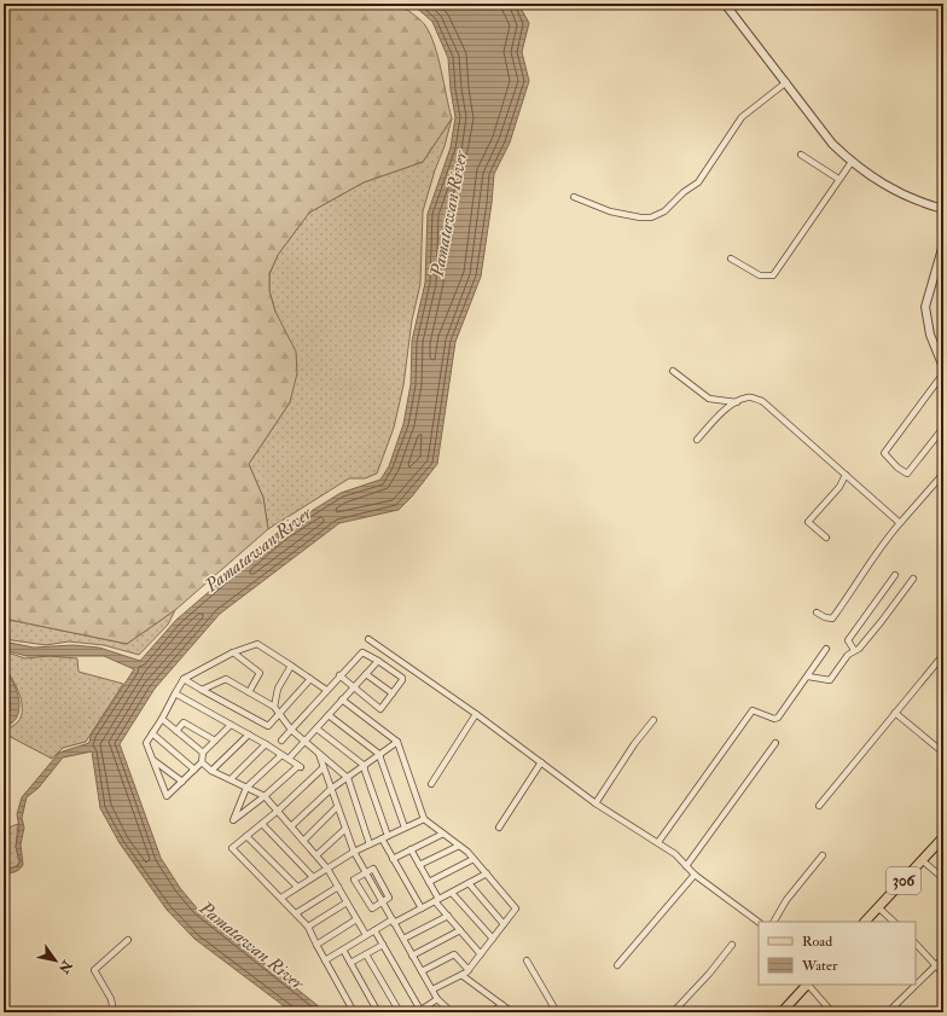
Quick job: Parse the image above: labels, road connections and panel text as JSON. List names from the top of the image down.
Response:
{
  "streets": {
    "main road": ["306"]
  },
  "water": ["Pamatawan River"],
  "legend": ["Road", "Water"],
  "north": "bottom right"
}
